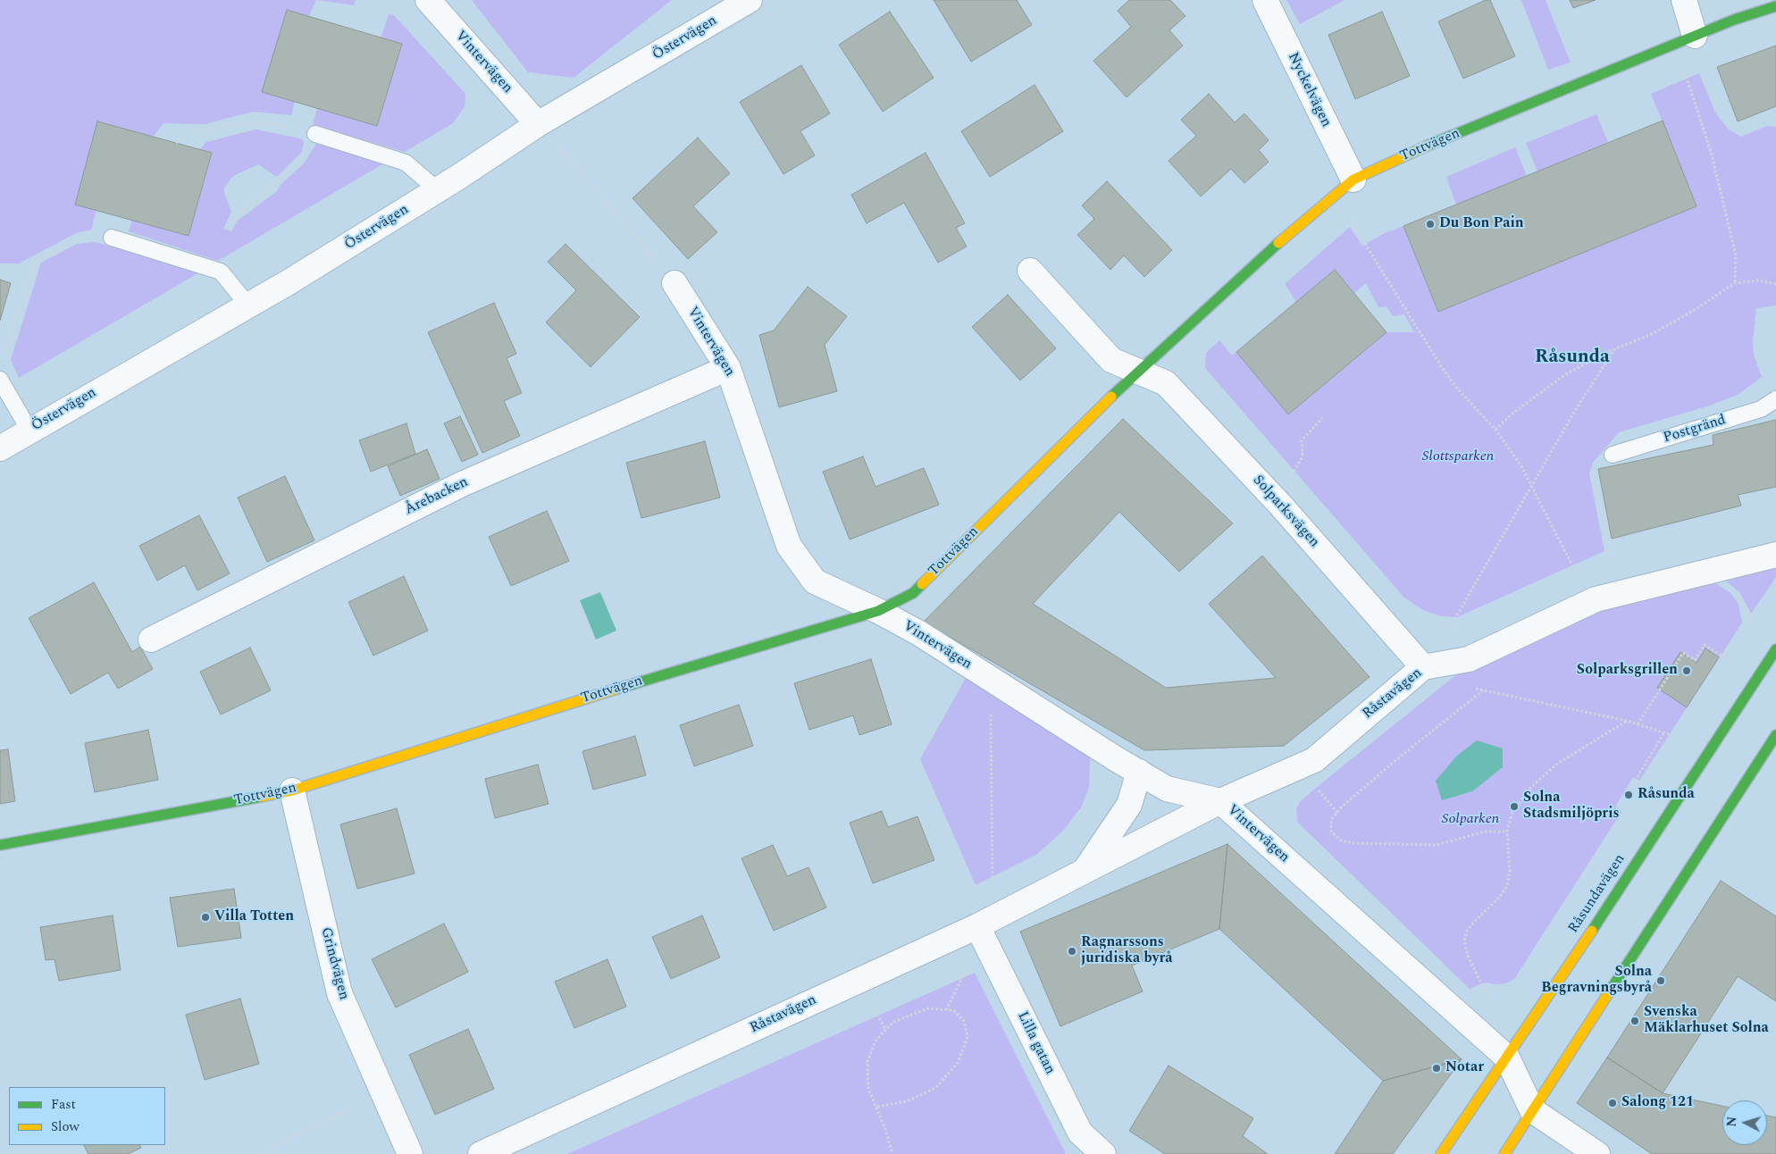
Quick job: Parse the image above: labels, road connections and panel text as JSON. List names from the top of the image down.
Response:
{
  "streets": {
    "street": [
      "Östervägen",
      "Vintervägen",
      "Nyckelvägen",
      "Tottvägen",
      "Årebacken",
      "Solparksvägen",
      "Råstavägen",
      "Råsundavägen",
      "Grindvägen",
      "Lilla gatan"
    ],
    "lane": ["Postgränd"]
  },
  "crossings": [
    ["Östervägen", "Vintervägen"],
    ["Vintervägen", "Tottvägen"],
    ["Vintervägen", "Årebacken"],
    ["Vintervägen", "Råstavägen"],
    ["Vintervägen", "Råsundavägen"],
    ["Nyckelvägen", "Tottvägen"],
    ["Tottvägen", "Solparksvägen"],
    ["Tottvägen", "Grindvägen"],
    ["Solparksvägen", "Råstavägen"],
    ["Råstavägen", "Lilla gatan"]
  ],
  "districts": ["Råsunda"],
  "parks": ["Slottsparken", "Solparken"],
  "places": [
    "Du Bon Pain",
    "Solparksgrillen",
    "Råsunda",
    "Solna Stadsmiljöpris",
    "Villa Totten",
    "Ragnarssons juridiska byrå",
    "Solna Begravningsbyrå",
    "Svenska Mäklarhuset Solna",
    "Notar",
    "Salong 121"
  ],
  "legend": ["Fast", "Slow"],
  "north": "left"
}
